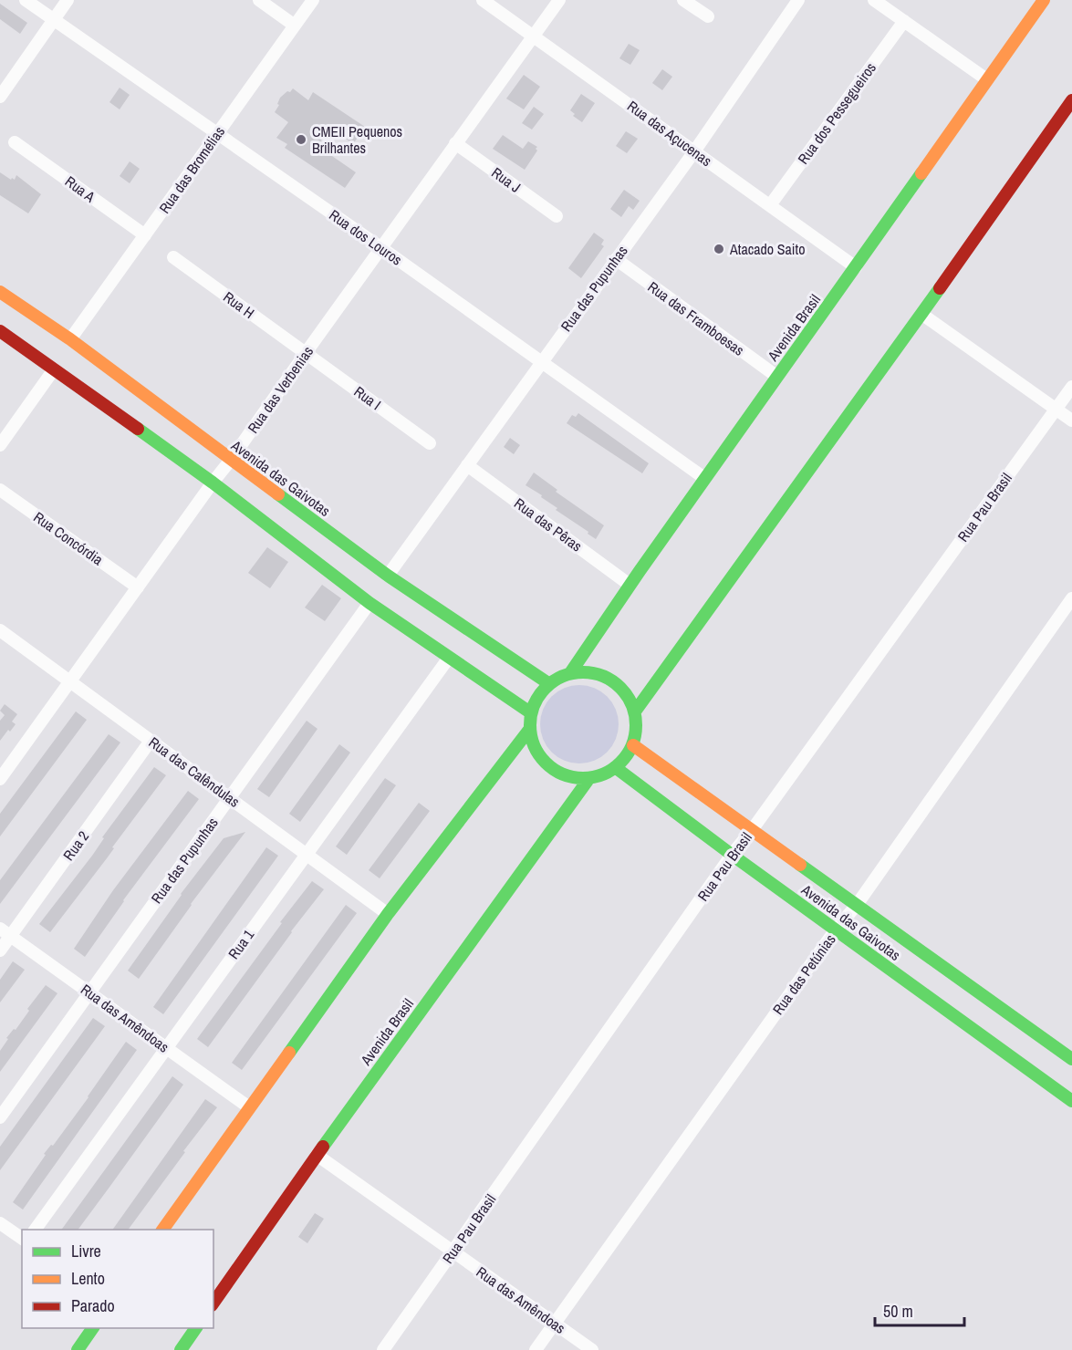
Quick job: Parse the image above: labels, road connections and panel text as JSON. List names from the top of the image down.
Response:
{
  "streets": {
    "street": [
      "Rua dos Pessegueiros",
      "Rua das Açucenas",
      "Rua das Bromélias",
      "Rua J",
      "Rua A",
      "Rua dos Louros",
      "Rua das Pupunhas",
      "Rua H",
      "Rua das Framboesas",
      "Avenida Brasil",
      "Rua das Verbenias",
      "Rua I",
      "Avenida das Gaivotas",
      "Rua Pau Brasil",
      "Rua das Pêras",
      "Rua Concórdia",
      "Rua das Calêndulas",
      "Rua 2",
      "Rua 1",
      "Rua das Petúnias",
      "Rua das Amêndoas"
    ]
  },
  "crossings": [
    ["Rua dos Pessegueiros", "Rua das Açucenas"],
    ["Rua das Açucenas", "Rua das Pupunhas"],
    ["Rua das Açucenas", "Avenida Brasil"],
    ["Rua das Açucenas", "Rua das Verbenias"],
    ["Rua das Bromélias", "Rua A"],
    ["Rua das Bromélias", "Rua dos Louros"],
    ["Rua das Bromélias", "Avenida das Gaivotas"],
    ["Rua J", "Rua das Verbenias"],
    ["Rua dos Louros", "Rua das Pupunhas"],
    ["Rua dos Louros", "Avenida Brasil"],
    ["Rua dos Louros", "Rua das Verbenias"],
    ["Rua das Pupunhas", "Rua das Framboesas"],
    ["Rua das Pupunhas", "Avenida das Gaivotas"],
    ["Rua das Pupunhas", "Rua das Pêras"],
    ["Rua das Pupunhas", "Rua das Calêndulas"],
    ["Rua das Pupunhas", "Rua das Amêndoas"],
    ["Rua H", "Rua das Verbenias"],
    ["Rua H", "Rua I"],
    ["Rua das Framboesas", "Avenida Brasil"],
    ["Avenida Brasil", "Avenida das Gaivotas"],
    ["Avenida Brasil", "Rua das Pêras"],
    ["Avenida Brasil", "Rua das Amêndoas"],
    ["Rua das Verbenias", "Rua I"],
    ["Rua das Verbenias", "Avenida das Gaivotas"],
    ["Rua das Verbenias", "Rua Concórdia"],
    ["Rua das Verbenias", "Rua das Calêndulas"],
    ["Avenida das Gaivotas", "Rua Pau Brasil"],
    ["Avenida das Gaivotas", "Rua das Petúnias"],
    ["Rua Pau Brasil", "Rua das Amêndoas"],
    ["Rua das Calêndulas", "Rua 2"],
    ["Rua das Calêndulas", "Rua 1"],
    ["Rua 2", "Rua das Amêndoas"],
    ["Rua 1", "Rua das Amêndoas"],
    ["Rua das Petúnias", "Rua das Amêndoas"]
  ],
  "places": ["CMEII Pequenos Brilhantes", "Atacado Saito"],
  "legend": ["Livre", "Lento", "Parado"],
  "scale_bar": "50 m"
}
